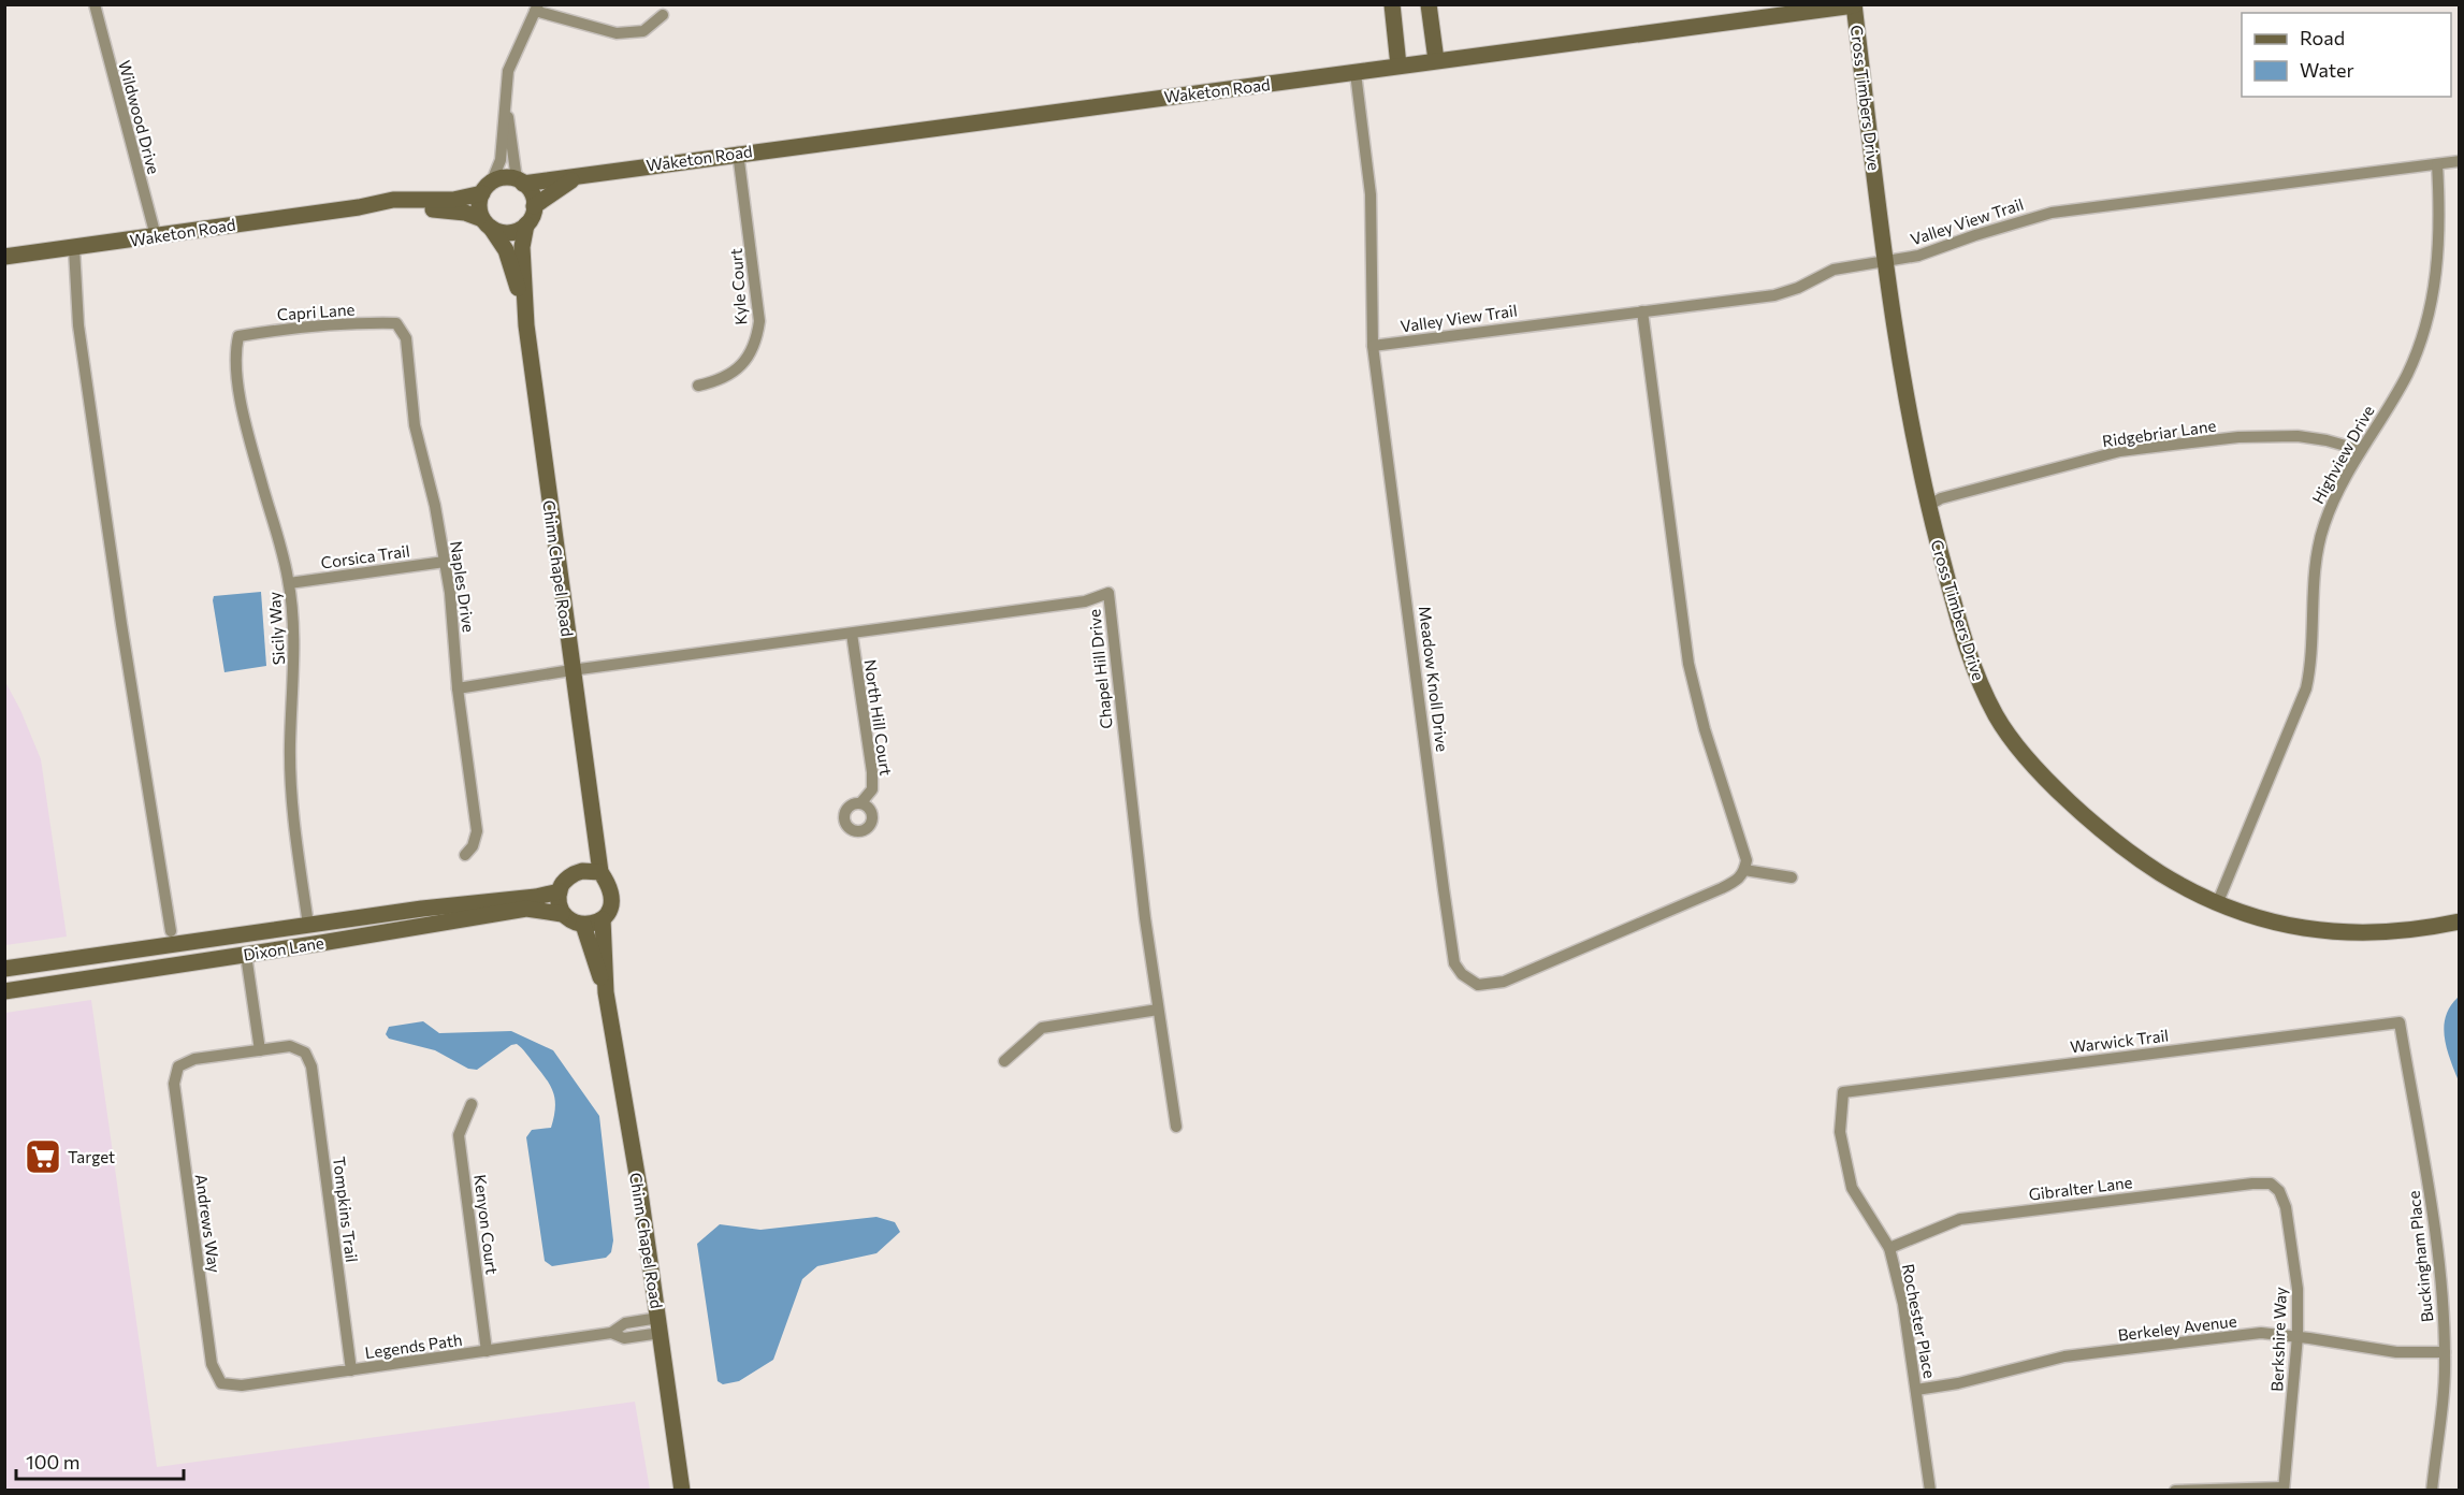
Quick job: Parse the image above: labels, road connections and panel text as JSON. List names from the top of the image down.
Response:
{
  "streets": {
    "street": [
      "Waketon Road",
      "Cross Timbers Drive",
      "Wildwood Drive",
      "Valley View Trail",
      "Kyle Court",
      "Capri Lane",
      "Ridgebriar Lane",
      "Highview Drive",
      "Corsica Trail",
      "Chinn Chapel Road",
      "Naples Drive",
      "Sicily Way",
      "Chapel Hill Drive",
      "Meadow Knoll Drive",
      "North Hill Court",
      "Dixon Lane",
      "Warwick Trail",
      "Gibralter Lane",
      "Tompkins Trail",
      "Andrews Way",
      "Kenyon Court",
      "Buckingham Place",
      "Rochester Place",
      "Berkeley Avenue",
      "Berkshire Way",
      "Legends Path"
    ]
  },
  "crossings": [
    ["Waketon Road", "Cross Timbers Drive"],
    ["Waketon Road", "Wildwood Drive"],
    ["Waketon Road", "Kyle Court"],
    ["Waketon Road", "Chinn Chapel Road"],
    ["Waketon Road", "Meadow Knoll Drive"],
    ["Cross Timbers Drive", "Valley View Trail"],
    ["Cross Timbers Drive", "Ridgebriar Lane"],
    ["Cross Timbers Drive", "Highview Drive"],
    ["Valley View Trail", "Highview Drive"],
    ["Valley View Trail", "Meadow Knoll Drive"],
    ["Capri Lane", "Naples Drive"],
    ["Capri Lane", "Sicily Way"],
    ["Ridgebriar Lane", "Highview Drive"],
    ["Corsica Trail", "Naples Drive"],
    ["Corsica Trail", "Sicily Way"],
    ["Chinn Chapel Road", "Chapel Hill Drive"],
    ["Chinn Chapel Road", "Dixon Lane"],
    ["Chinn Chapel Road", "Legends Path"],
    ["Naples Drive", "Chapel Hill Drive"],
    ["Sicily Way", "Dixon Lane"],
    ["Chapel Hill Drive", "North Hill Court"],
    ["Warwick Trail", "Buckingham Place"],
    ["Warwick Trail", "Rochester Place"],
    ["Gibralter Lane", "Rochester Place"],
    ["Gibralter Lane", "Berkshire Way"],
    ["Tompkins Trail", "Andrews Way"],
    ["Tompkins Trail", "Legends Path"],
    ["Andrews Way", "Legends Path"],
    ["Kenyon Court", "Legends Path"],
    ["Buckingham Place", "Berkeley Avenue"],
    ["Rochester Place", "Berkeley Avenue"],
    ["Berkeley Avenue", "Berkshire Way"]
  ],
  "places": {
    "supermarket": ["Target"]
  },
  "legend": ["Road", "Water"],
  "scale_bar": "100 m"
}
